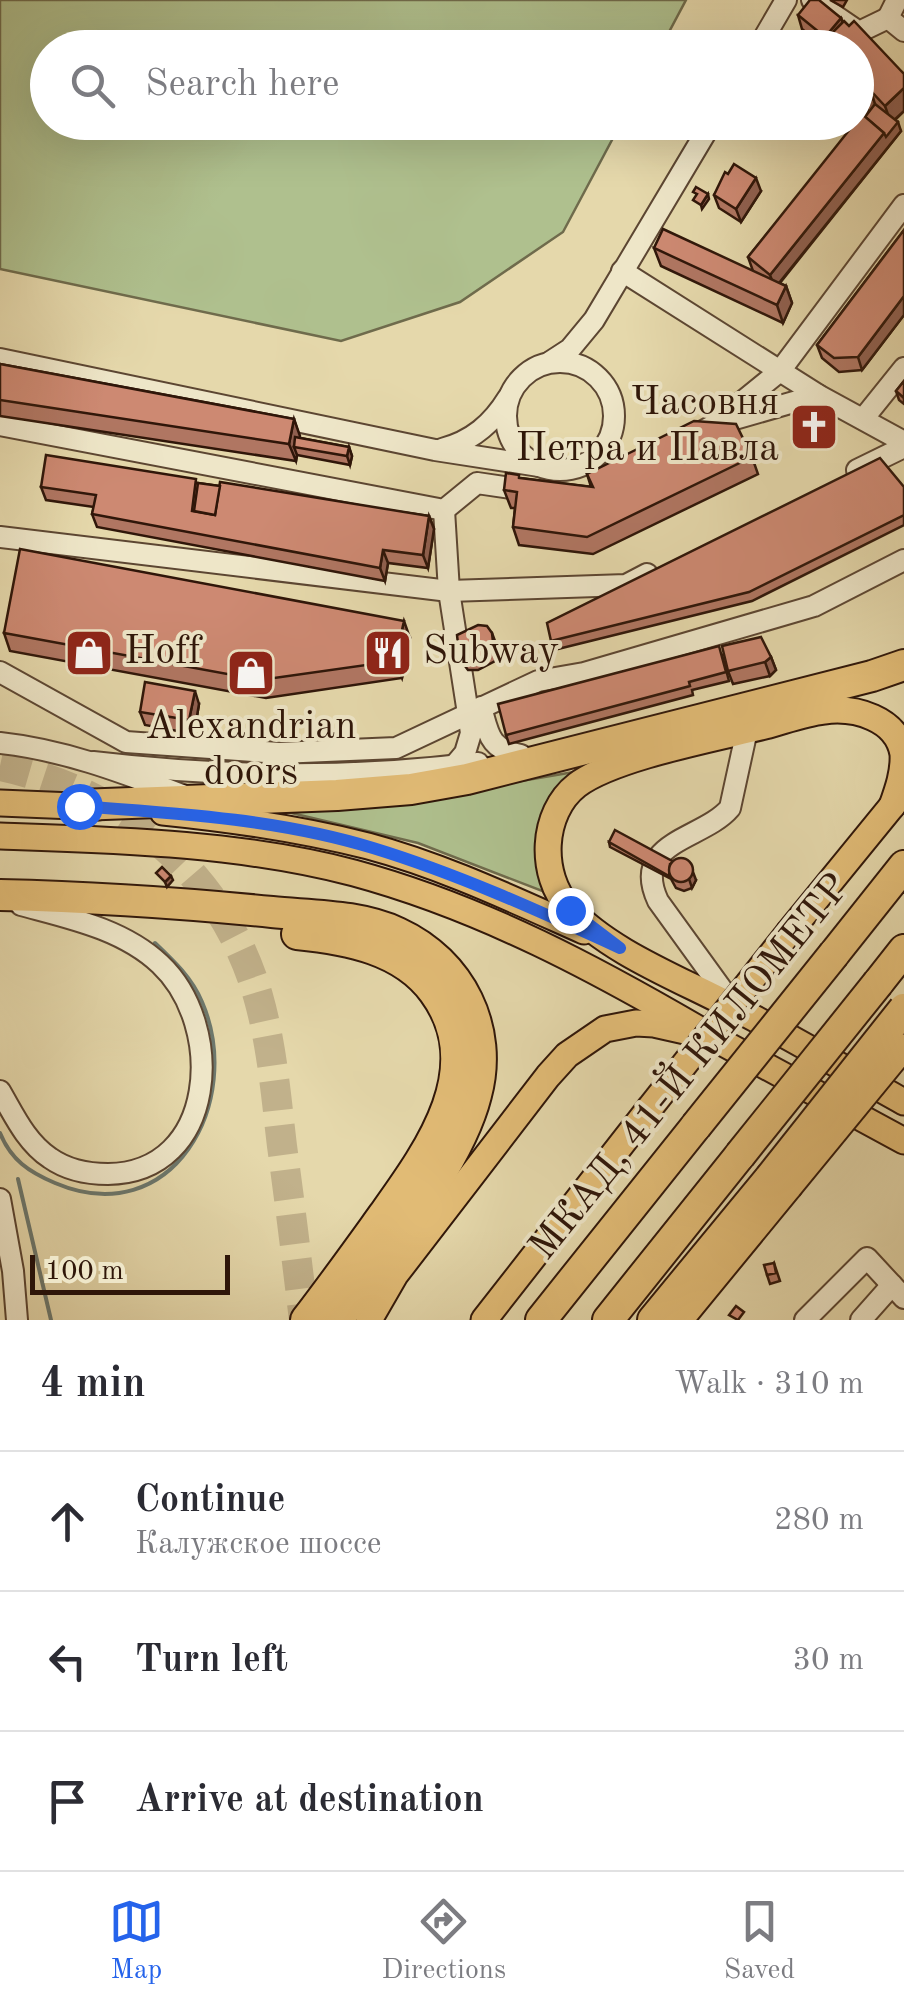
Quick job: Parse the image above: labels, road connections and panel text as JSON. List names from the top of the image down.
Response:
{
  "streets": {
    "highway": ["МКАД, 41-Й КИЛОМЕТР"]
  },
  "places": {
    "church": ["Часовня Петра и Павла"],
    "shop": ["Hoff", "Alexandrian doors"],
    "restaurant": ["Subway"]
  },
  "scale_bar": "100 m",
  "page": {
    "search": "Search here",
    "scale": "100 m",
    "heading": ["4 min", "Walk · 310 m"],
    "list": [
      ["Continue", "Калужское шоссе", "280 m"],
      ["Turn left", "30 m"],
      "Arrive at destination"
    ],
    "nav": ["Map", "Directions", "Saved"]
  }
}
